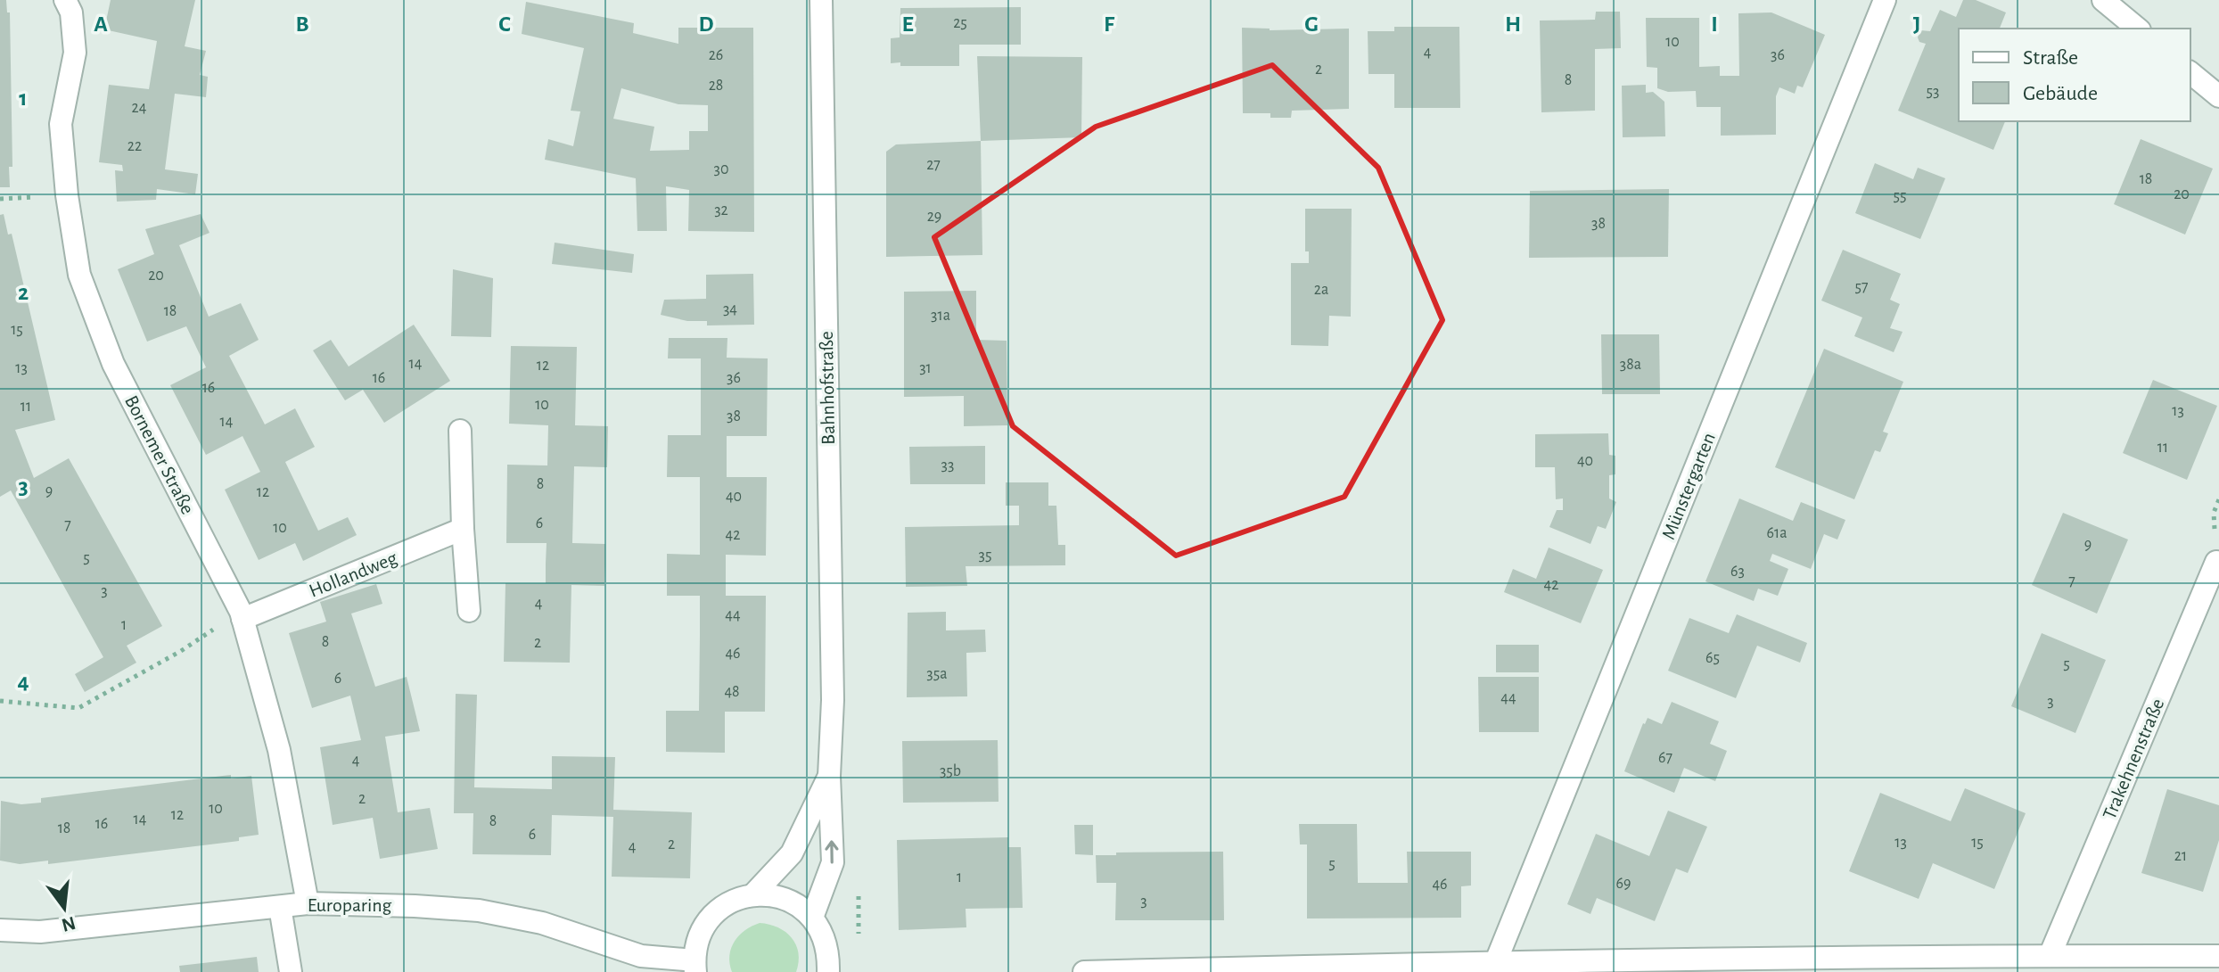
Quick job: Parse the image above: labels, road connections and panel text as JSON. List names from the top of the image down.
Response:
{
  "streets": {
    "street": [
      "Bahnhofstraße",
      "Bornemer Straße",
      "Münstergarten",
      "Hollandweg",
      "Trakehnenstraße",
      "Europaring"
    ]
  },
  "crossings": [
    ["Bahnhofstraße", "Europaring"],
    ["Bornemer Straße", "Hollandweg"],
    ["Bornemer Straße", "Europaring"]
  ],
  "house_numbers": [
    "25",
    "10",
    "4",
    "26",
    "36",
    "2",
    "8",
    "28",
    "53",
    "24",
    "22",
    "27",
    "30",
    "18",
    "20",
    "55",
    "32",
    "29",
    "38",
    "20",
    "57",
    "2a",
    "34",
    "18",
    "31a",
    "15",
    "14",
    "38a",
    "12",
    "13",
    "31",
    "16",
    "36",
    "16",
    "10",
    "11",
    "13",
    "38",
    "14",
    "11",
    "40",
    "33",
    "8",
    "9",
    "12",
    "40",
    "6",
    "7",
    "10",
    "61a",
    "42",
    "9",
    "35",
    "5",
    "63",
    "7",
    "42",
    "3",
    "4",
    "44",
    "1",
    "8",
    "2",
    "46",
    "65",
    "5",
    "35a",
    "6",
    "48",
    "44",
    "3",
    "67",
    "4",
    "35b",
    "2",
    "10",
    "12",
    "14",
    "8",
    "16",
    "18",
    "6",
    "13",
    "15",
    "2",
    "4",
    "21",
    "5",
    "1",
    "69",
    "46",
    "3"
  ],
  "legend": ["Straße", "Gebäude"],
  "north": "bottom",
  "grid": {
    "columns": [
      "A",
      "B",
      "C",
      "D",
      "E",
      "F",
      "G",
      "H",
      "I",
      "J"
    ],
    "rows": [
      "1",
      "2",
      "3",
      "4"
    ]
  }
}
